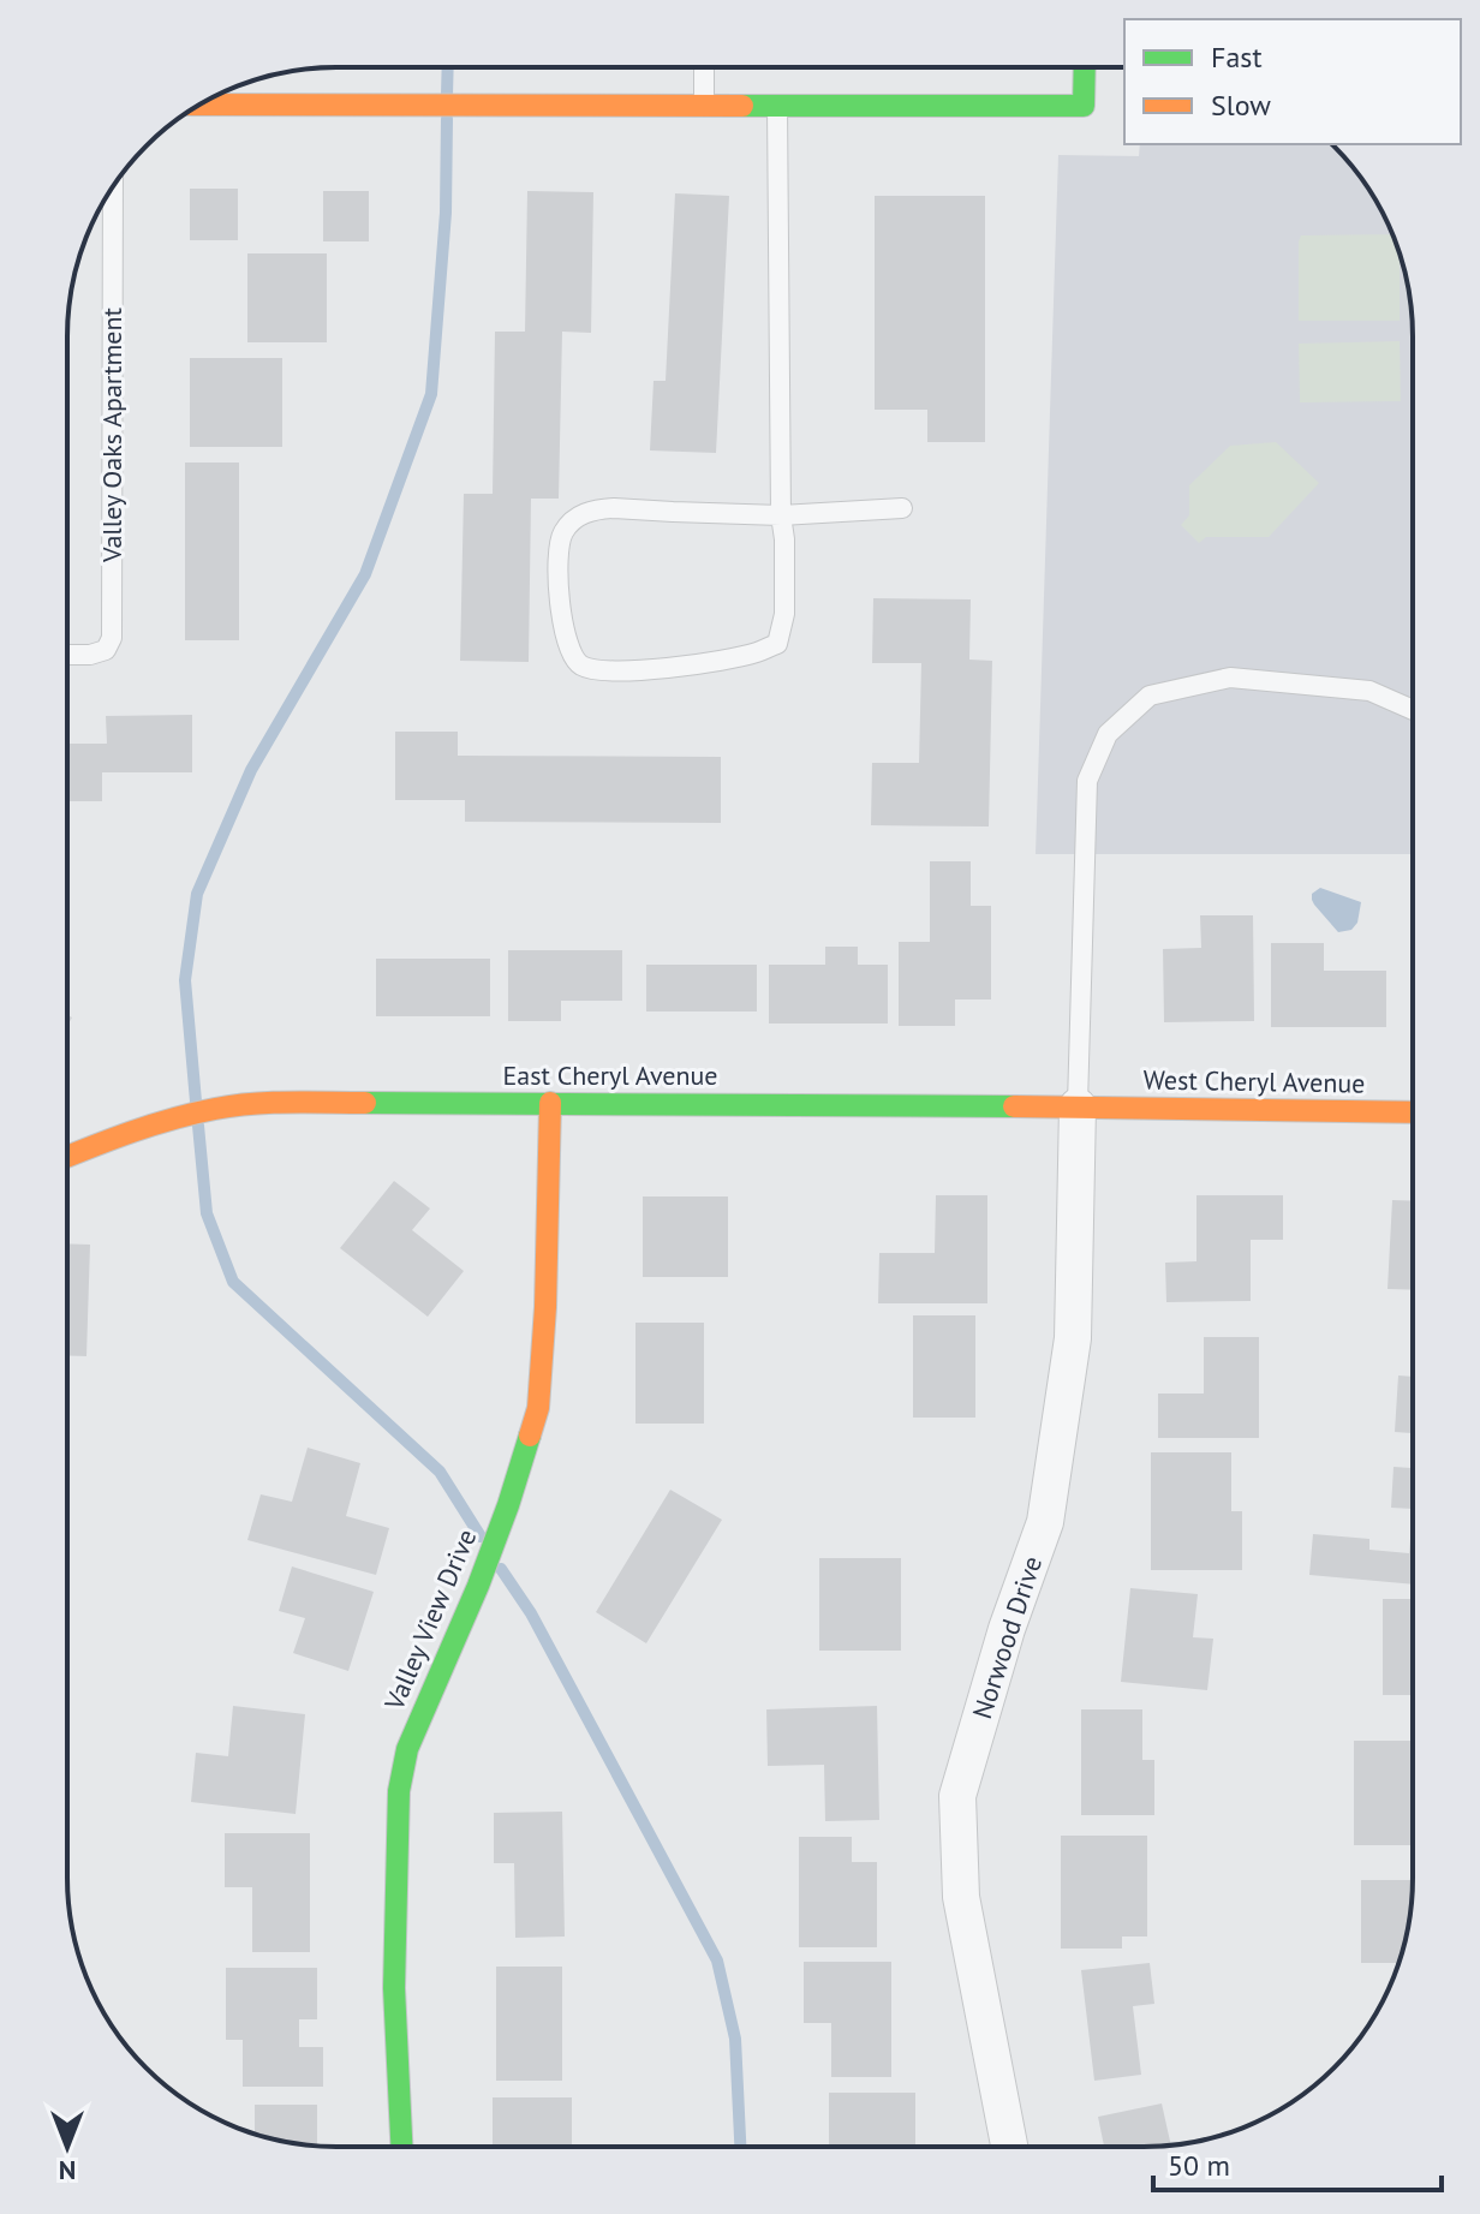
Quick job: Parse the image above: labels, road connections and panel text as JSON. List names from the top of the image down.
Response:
{
  "streets": {
    "street": [
      "East Cheryl Avenue",
      "West Cheryl Avenue",
      "Valley View Drive",
      "Norwood Drive"
    ],
    "lane": ["Valley Oaks Apartment"]
  },
  "crossings": [
    ["East Cheryl Avenue", "West Cheryl Avenue"],
    ["East Cheryl Avenue", "Valley View Drive"],
    ["East Cheryl Avenue", "Norwood Drive"],
    ["West Cheryl Avenue", "Norwood Drive"]
  ],
  "legend": ["Fast", "Slow"],
  "scale_bar": "50 m",
  "north": "bottom"
}
